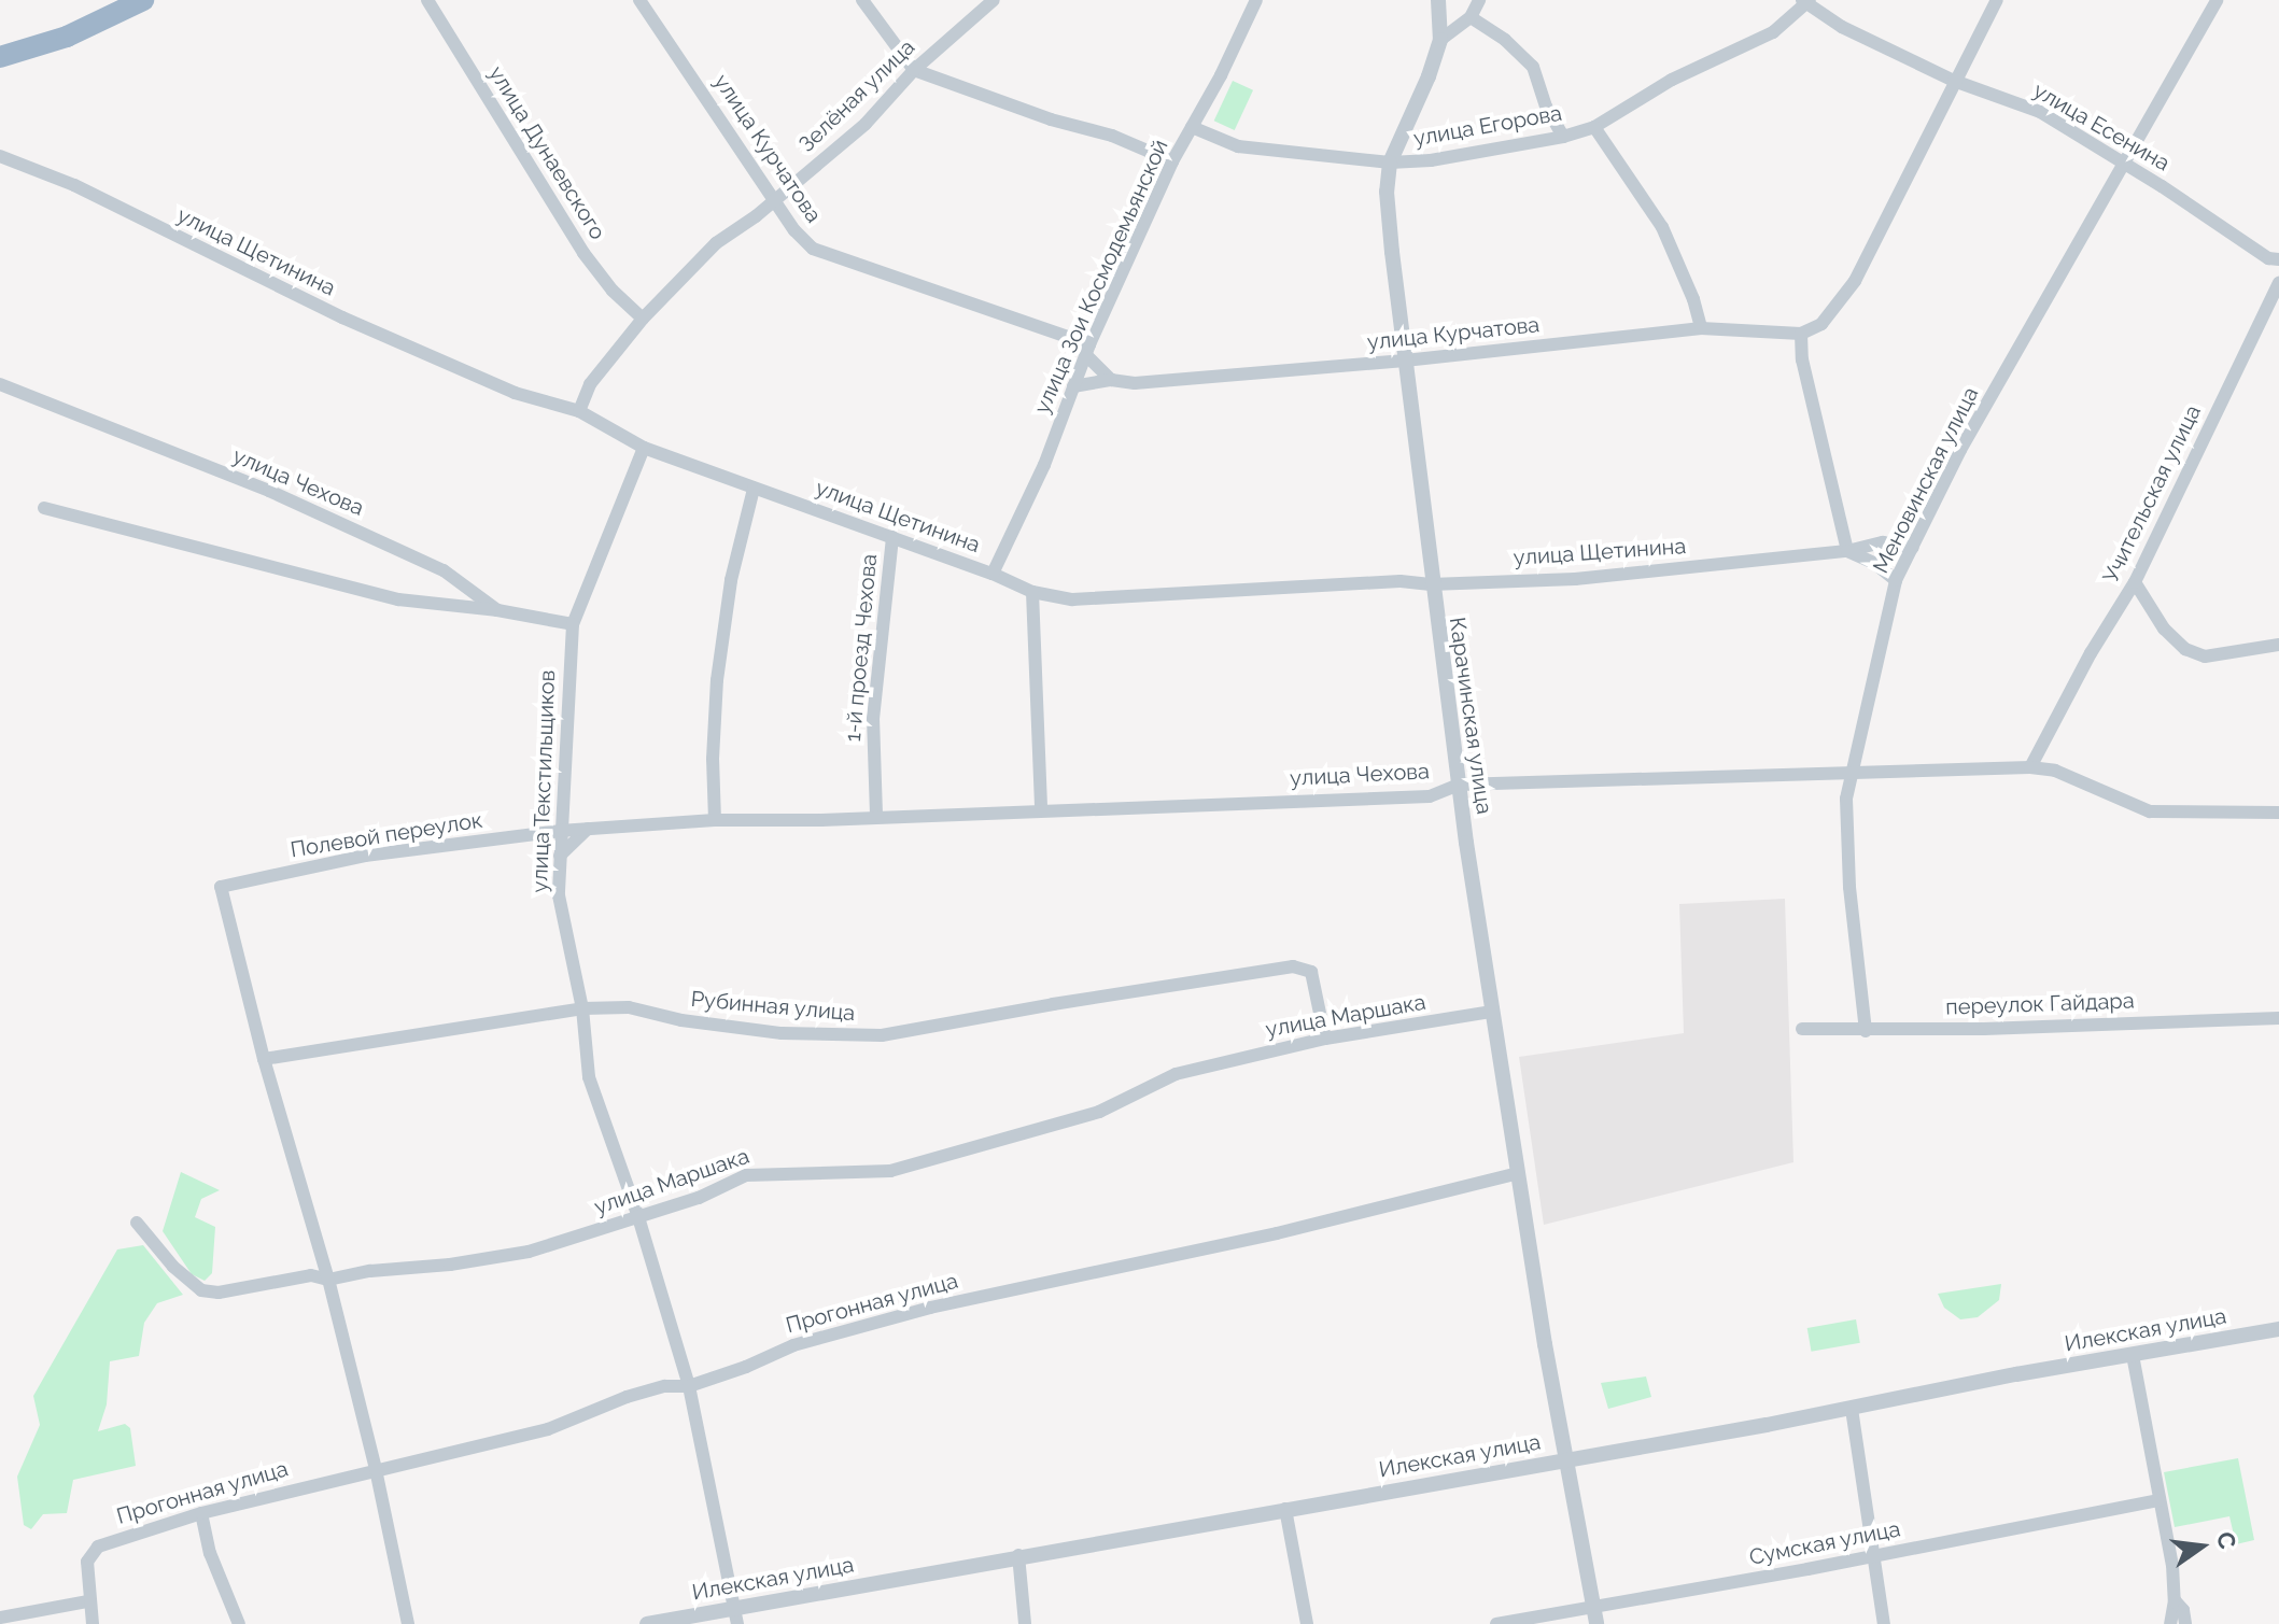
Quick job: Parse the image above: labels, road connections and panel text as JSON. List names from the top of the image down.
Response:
{
  "streets": {
    "street": [
      "Зелёная улица",
      "улица Егорова",
      "улица Есенина",
      "улица Курчатова",
      "улица Дунаевского",
      "улица Щетинина",
      "улица Зои Космодемьянской",
      "Меновинская улица",
      "улица Чехова",
      "Учительская улица",
      "1-й проезд Чехова",
      "Карачинская улица",
      "улица Текстильщиков",
      "Полевой переулок",
      "переулок Гайдара",
      "Рубинная улица",
      "улица Маршака",
      "Прогонная улица",
      "Илекская улица",
      "Сумская улица"
    ]
  },
  "crossings": [
    ["Зелёная улица", "улица Курчатова"],
    ["Зелёная улица", "улица Дунаевского"],
    ["Зелёная улица", "улица Щетинина"],
    ["улица Егорова", "улица Есенина"],
    ["улица Егорова", "улица Зои Космодемьянской"],
    ["улица Егорова", "Карачинская улица"],
    ["улица Есенина", "Меновинская улица"],
    ["улица Курчатова", "улица Зои Космодемьянской"],
    ["улица Курчатова", "Карачинская улица"],
    ["улица Щетинина", "улица Зои Космодемьянской"],
    ["улица Щетинина", "Меновинская улица"],
    ["улица Щетинина", "1-й проезд Чехова"],
    ["улица Щетинина", "Карачинская улица"],
    ["улица Щетинина", "улица Текстильщиков"],
    ["Меновинская улица", "улица Чехова"],
    ["Меновинская улица", "переулок Гайдара"],
    ["улица Чехова", "Учительская улица"],
    ["улица Чехова", "1-й проезд Чехова"],
    ["улица Чехова", "Карачинская улица"],
    ["улица Чехова", "улица Текстильщиков"],
    ["улица Чехова", "Полевой переулок"],
    ["Карачинская улица", "улица Маршака"],
    ["Карачинская улица", "Прогонная улица"],
    ["Карачинская улица", "Илекская улица"],
    ["Карачинская улица", "Сумская улица"],
    ["улица Текстильщиков", "Полевой переулок"],
    ["улица Текстильщиков", "Рубинная улица"],
    ["улица Текстильщиков", "улица Маршака"],
    ["улица Текстильщиков", "Прогонная улица"],
    ["улица Текстильщиков", "Илекская улица"],
    ["Полевой переулок", "Рубинная улица"],
    ["Рубинная улица", "улица Маршака"]
  ],
  "north": "right"
}
